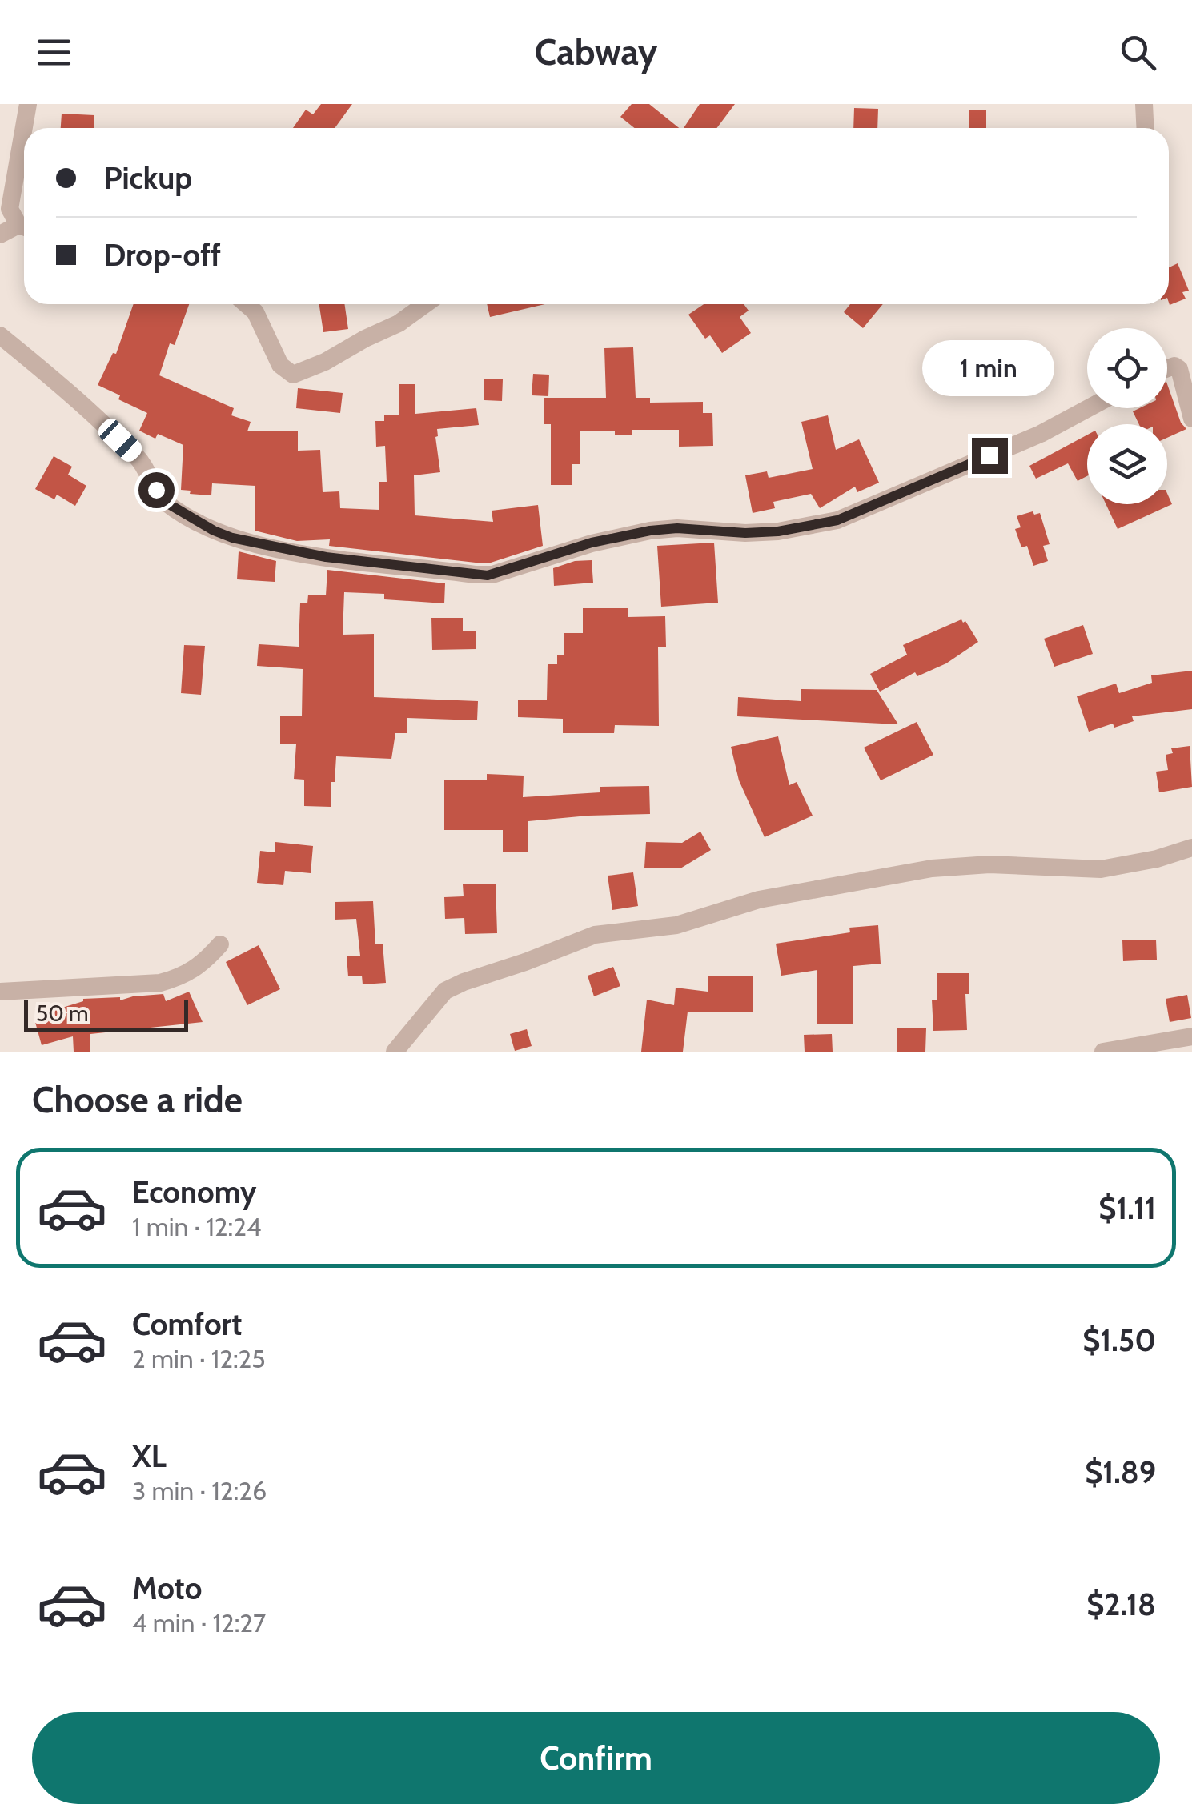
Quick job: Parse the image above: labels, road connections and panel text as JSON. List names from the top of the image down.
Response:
{
  "scale_bar": "50 m",
  "page": {
    "header": "Cabway",
    "banner": ["Pickup", "Drop-off"],
    "bubble": "1 min",
    "scale": "50 m",
    "heading": "Choose a ride",
    "list": [
      {
        "name": "Economy",
        "note": "1 min · 12:24",
        "value": "$1.11"
      },
      {
        "name": "Comfort",
        "note": "2 min · 12:25",
        "value": "$1.50"
      },
      {
        "name": "XL",
        "note": "3 min · 12:26",
        "value": "$1.89"
      },
      {
        "name": "Moto",
        "note": "4 min · 12:27",
        "value": "$2.18"
      }
    ],
    "buttons": "Confirm"
  }
}
